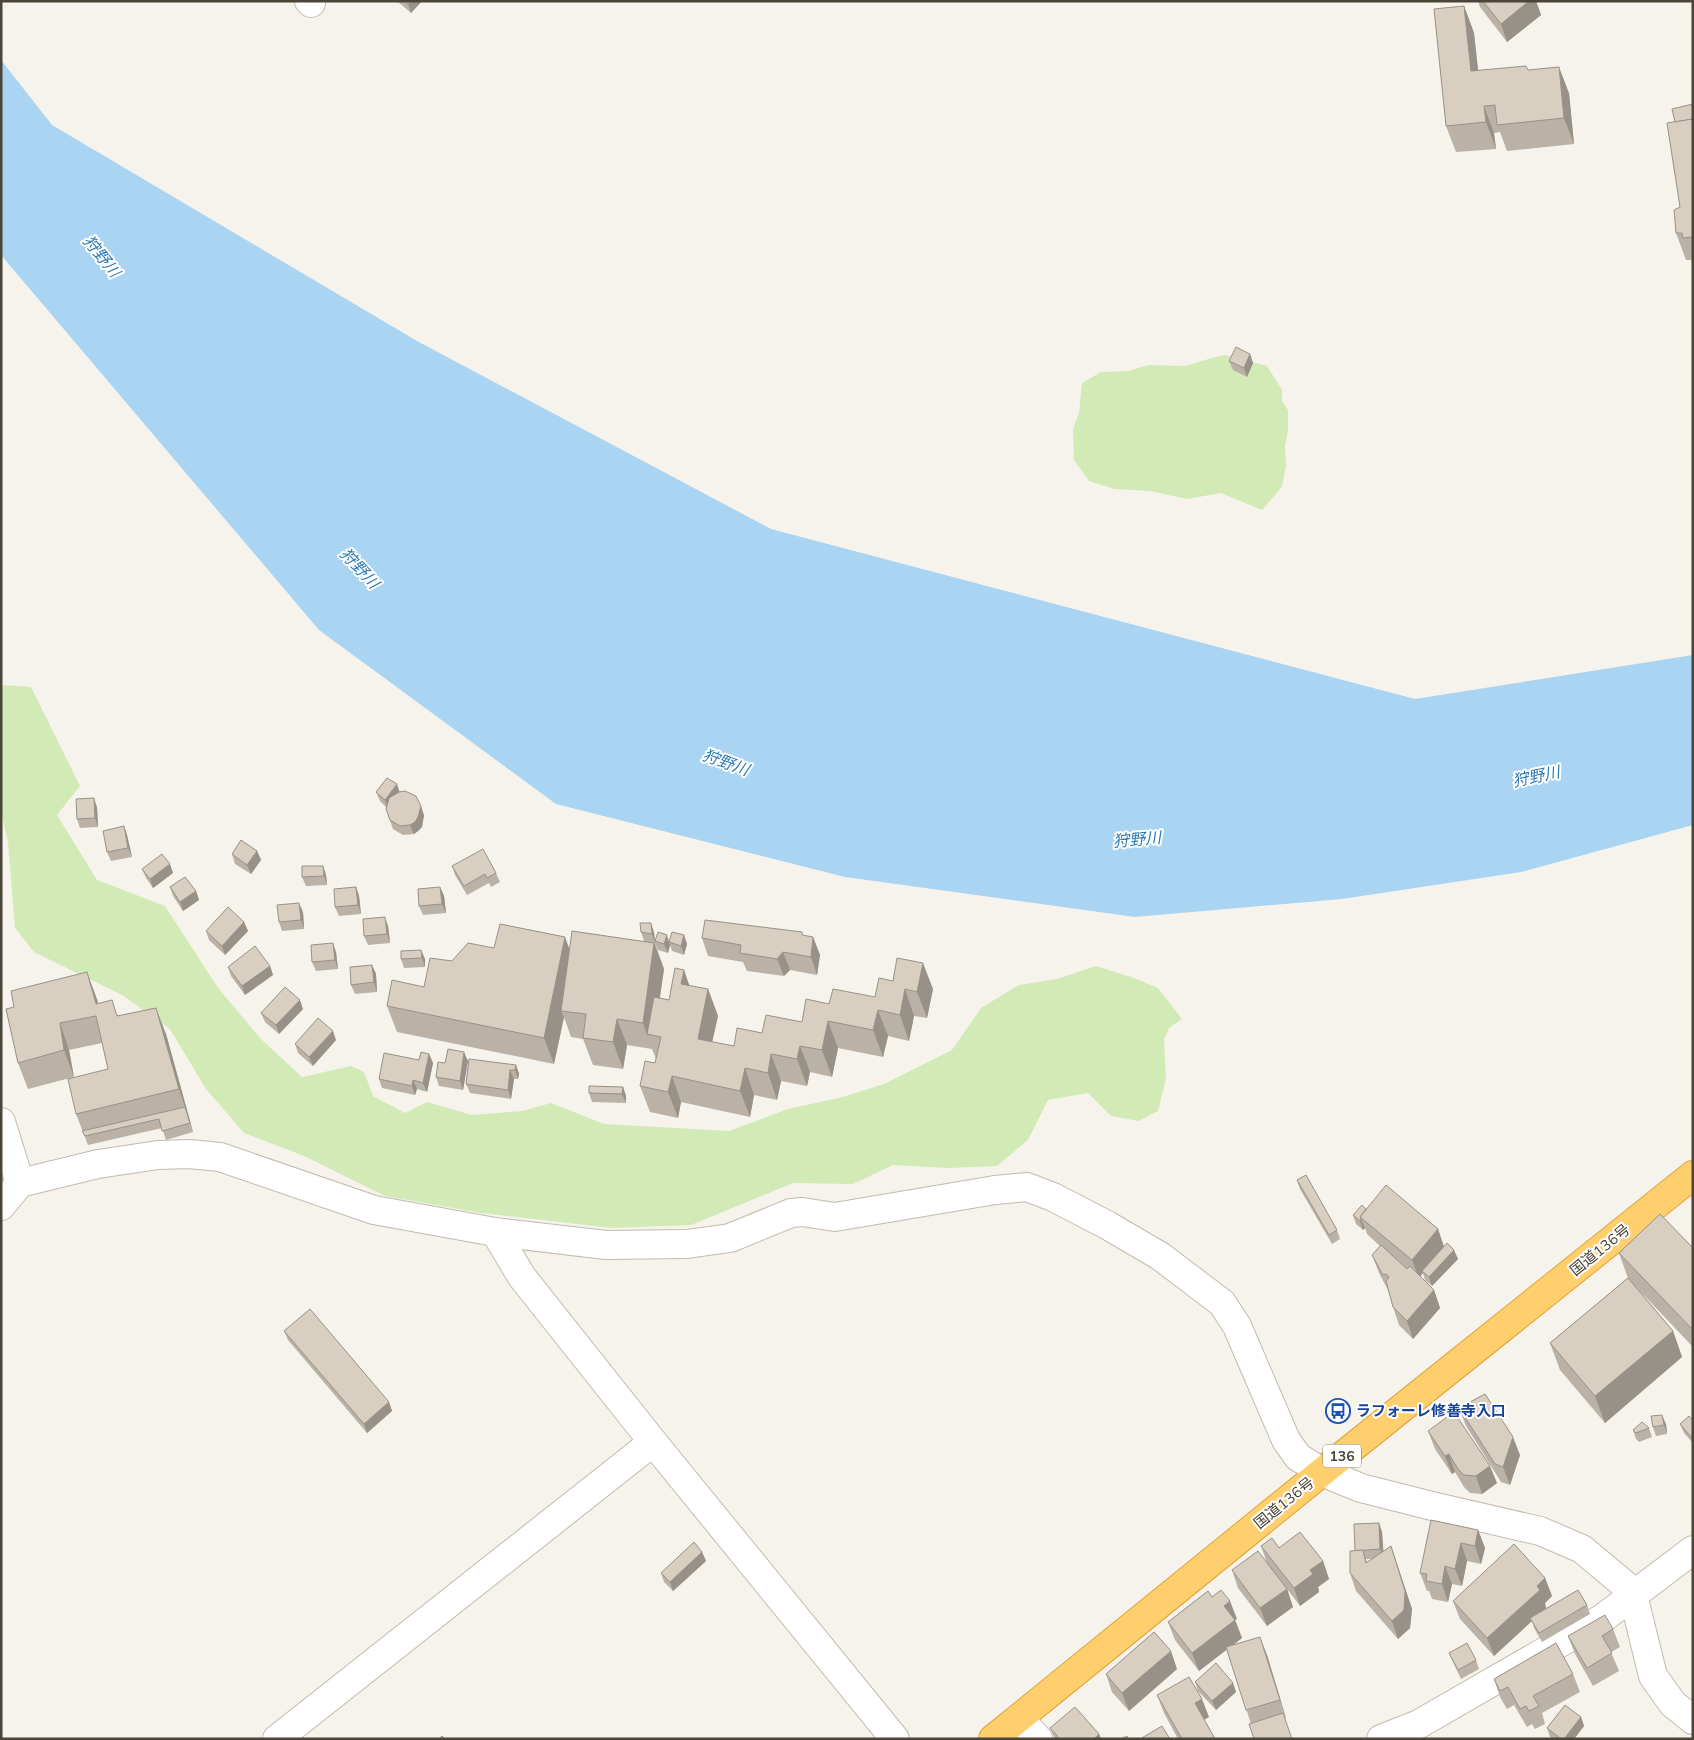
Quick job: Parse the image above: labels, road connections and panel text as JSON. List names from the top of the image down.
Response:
{
  "streets": {
    "highway": ["国道136号", "136"]
  },
  "water": ["狩野川"],
  "places": {
    "bus stop": ["ラフォーレ修善寺入口"]
  }
}
